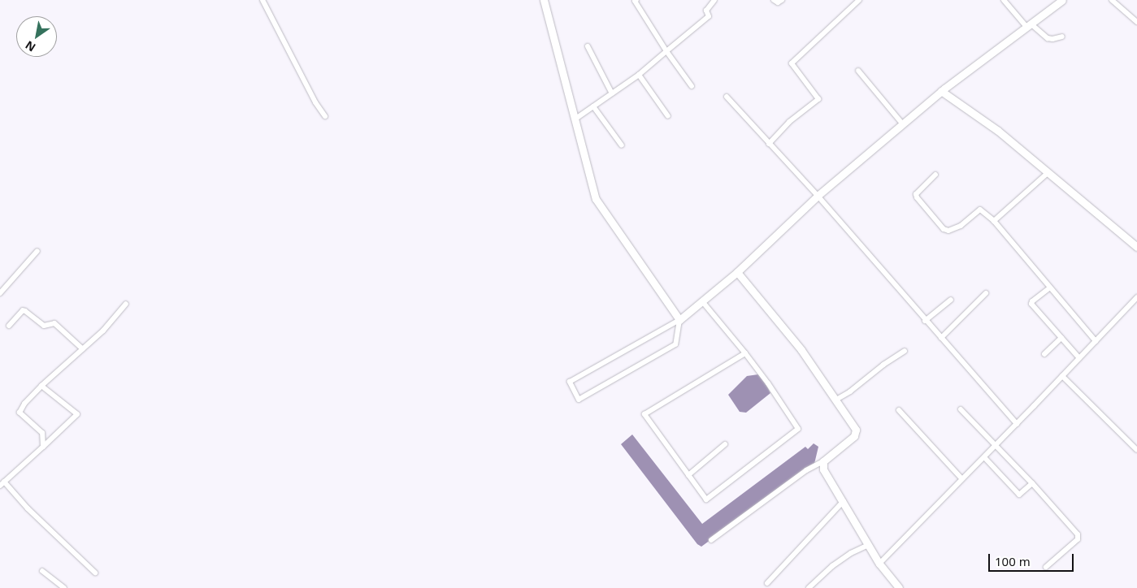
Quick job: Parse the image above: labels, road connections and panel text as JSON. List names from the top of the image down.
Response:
{
  "scale_bar": "100 m",
  "north": "bottom left"
}
